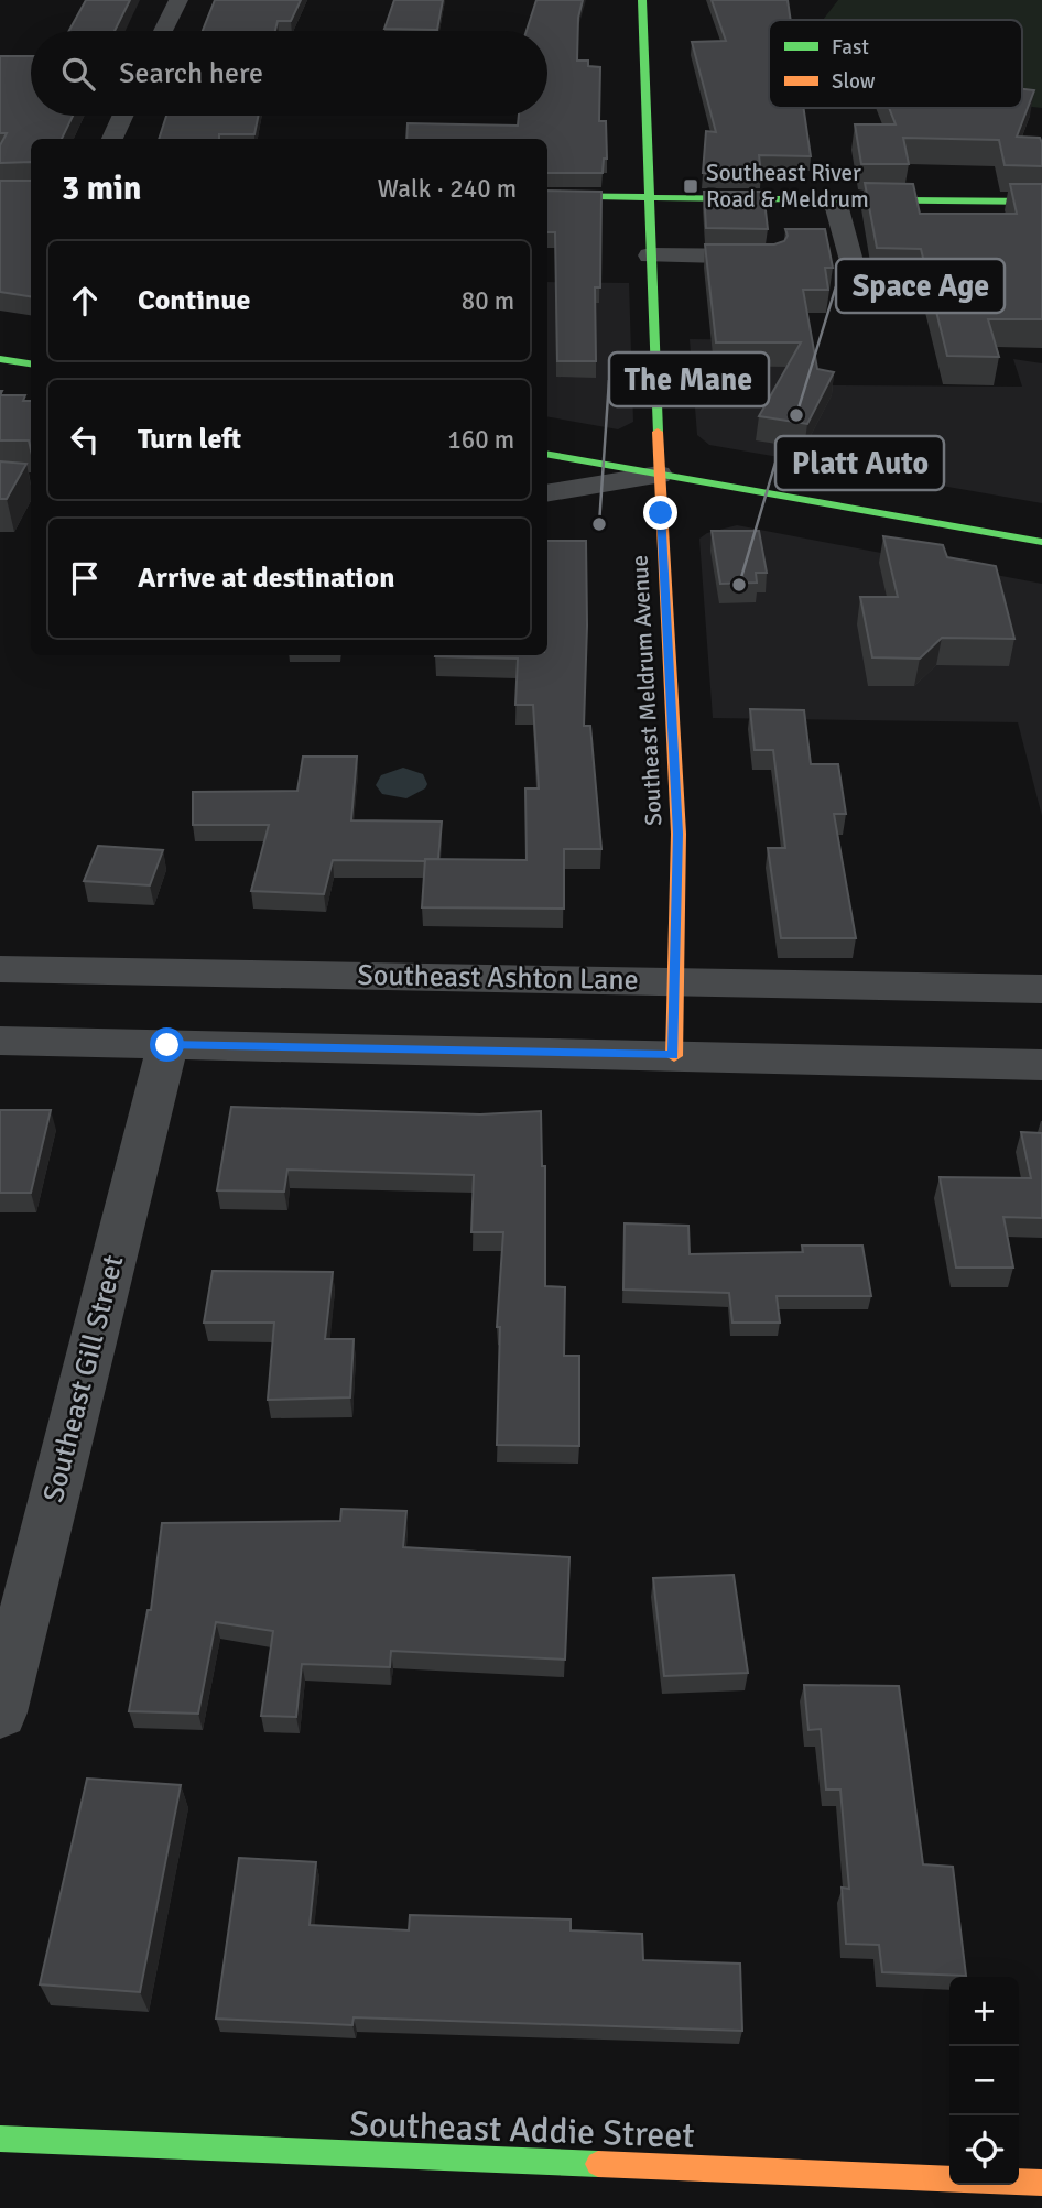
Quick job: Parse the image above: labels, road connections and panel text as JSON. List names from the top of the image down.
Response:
{
  "streets": {
    "street": [
      "Southeast Meldrum Avenue",
      "Southeast Ashton Lane",
      "Southeast Gill Street",
      "Southeast Addie Street"
    ]
  },
  "crossings": [
    ["Southeast Meldrum Avenue", "Southeast Ashton Lane"]
  ],
  "places": {
    "transit": ["Southeast River Road & Meldrum"],
    "other": ["Space Age", "The Mane", "Platt Auto"]
  },
  "legend": ["Fast", "Slow"],
  "page": {
    "search": "Search here",
    "heading": ["3 min", "Walk · 240 m"],
    "list": [
      ["Continue", "80 m"],
      ["Turn left", "160 m"],
      "Arrive at destination"
    ],
    "map_buttons": ["+", "−"]
  }
}
